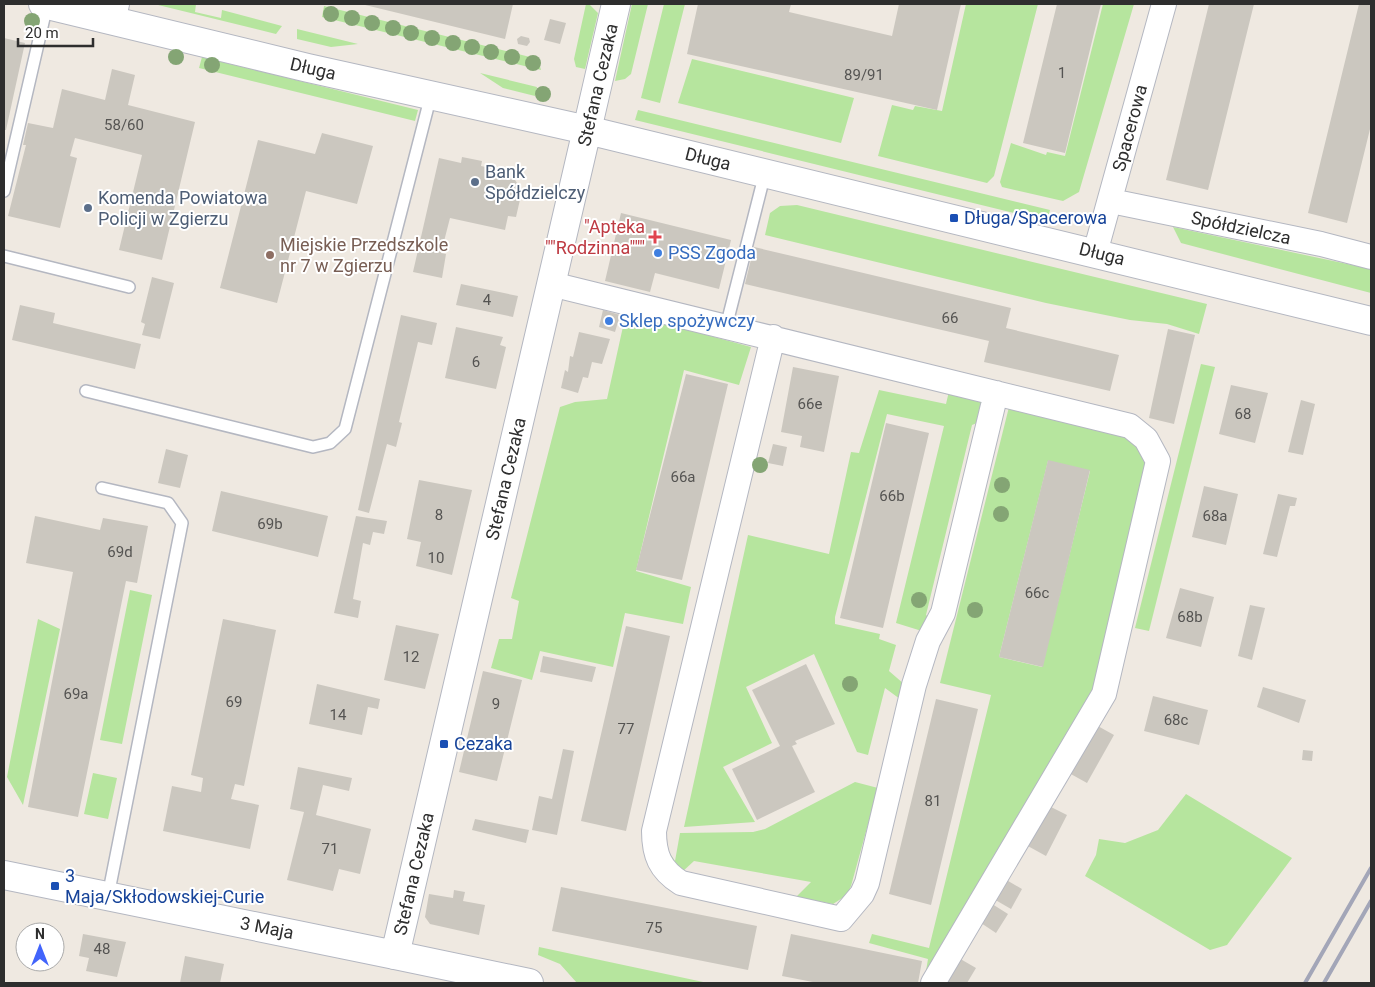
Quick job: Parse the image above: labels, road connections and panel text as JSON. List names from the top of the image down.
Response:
{
  "streets": {
    "main road": ["Długa", "Stefana Cezaka", "3 Maja"],
    "street": ["Spacerowa", "Spółdzielcza"]
  },
  "crossings": [
    ["Długa", "Stefana Cezaka"],
    ["Długa", "Spacerowa"],
    ["Stefana Cezaka", "3 Maja"],
    ["Spacerowa", "Spółdzielcza"]
  ],
  "places": {
    "other": [
      "Bank Spółdzielczy",
      "Komenda Powiatowa Policji w Zgierzu",
      "PSS Zgoda",
      "Miejskie Przedszkole nr 7 w Zgierzu",
      "Sklep spożywczy"
    ],
    "transit": ["Długa/Spacerowa", "Cezaka", "3 Maja/Skłodowskiej-Curie"],
    "health": ["\"Apteka \"\"Rodzinna\"\"\""]
  },
  "house_numbers": [
    "1",
    "89/91",
    "58/60",
    "4",
    "66",
    "6",
    "66e",
    "68",
    "66a",
    "66b",
    "8",
    "68a",
    "69b",
    "69d",
    "10",
    "66c",
    "68b",
    "12",
    "69a",
    "69",
    "9",
    "14",
    "68c",
    "77",
    "81",
    "71",
    "75",
    "48"
  ],
  "scale_bar": "20 m",
  "north": "top"
}
